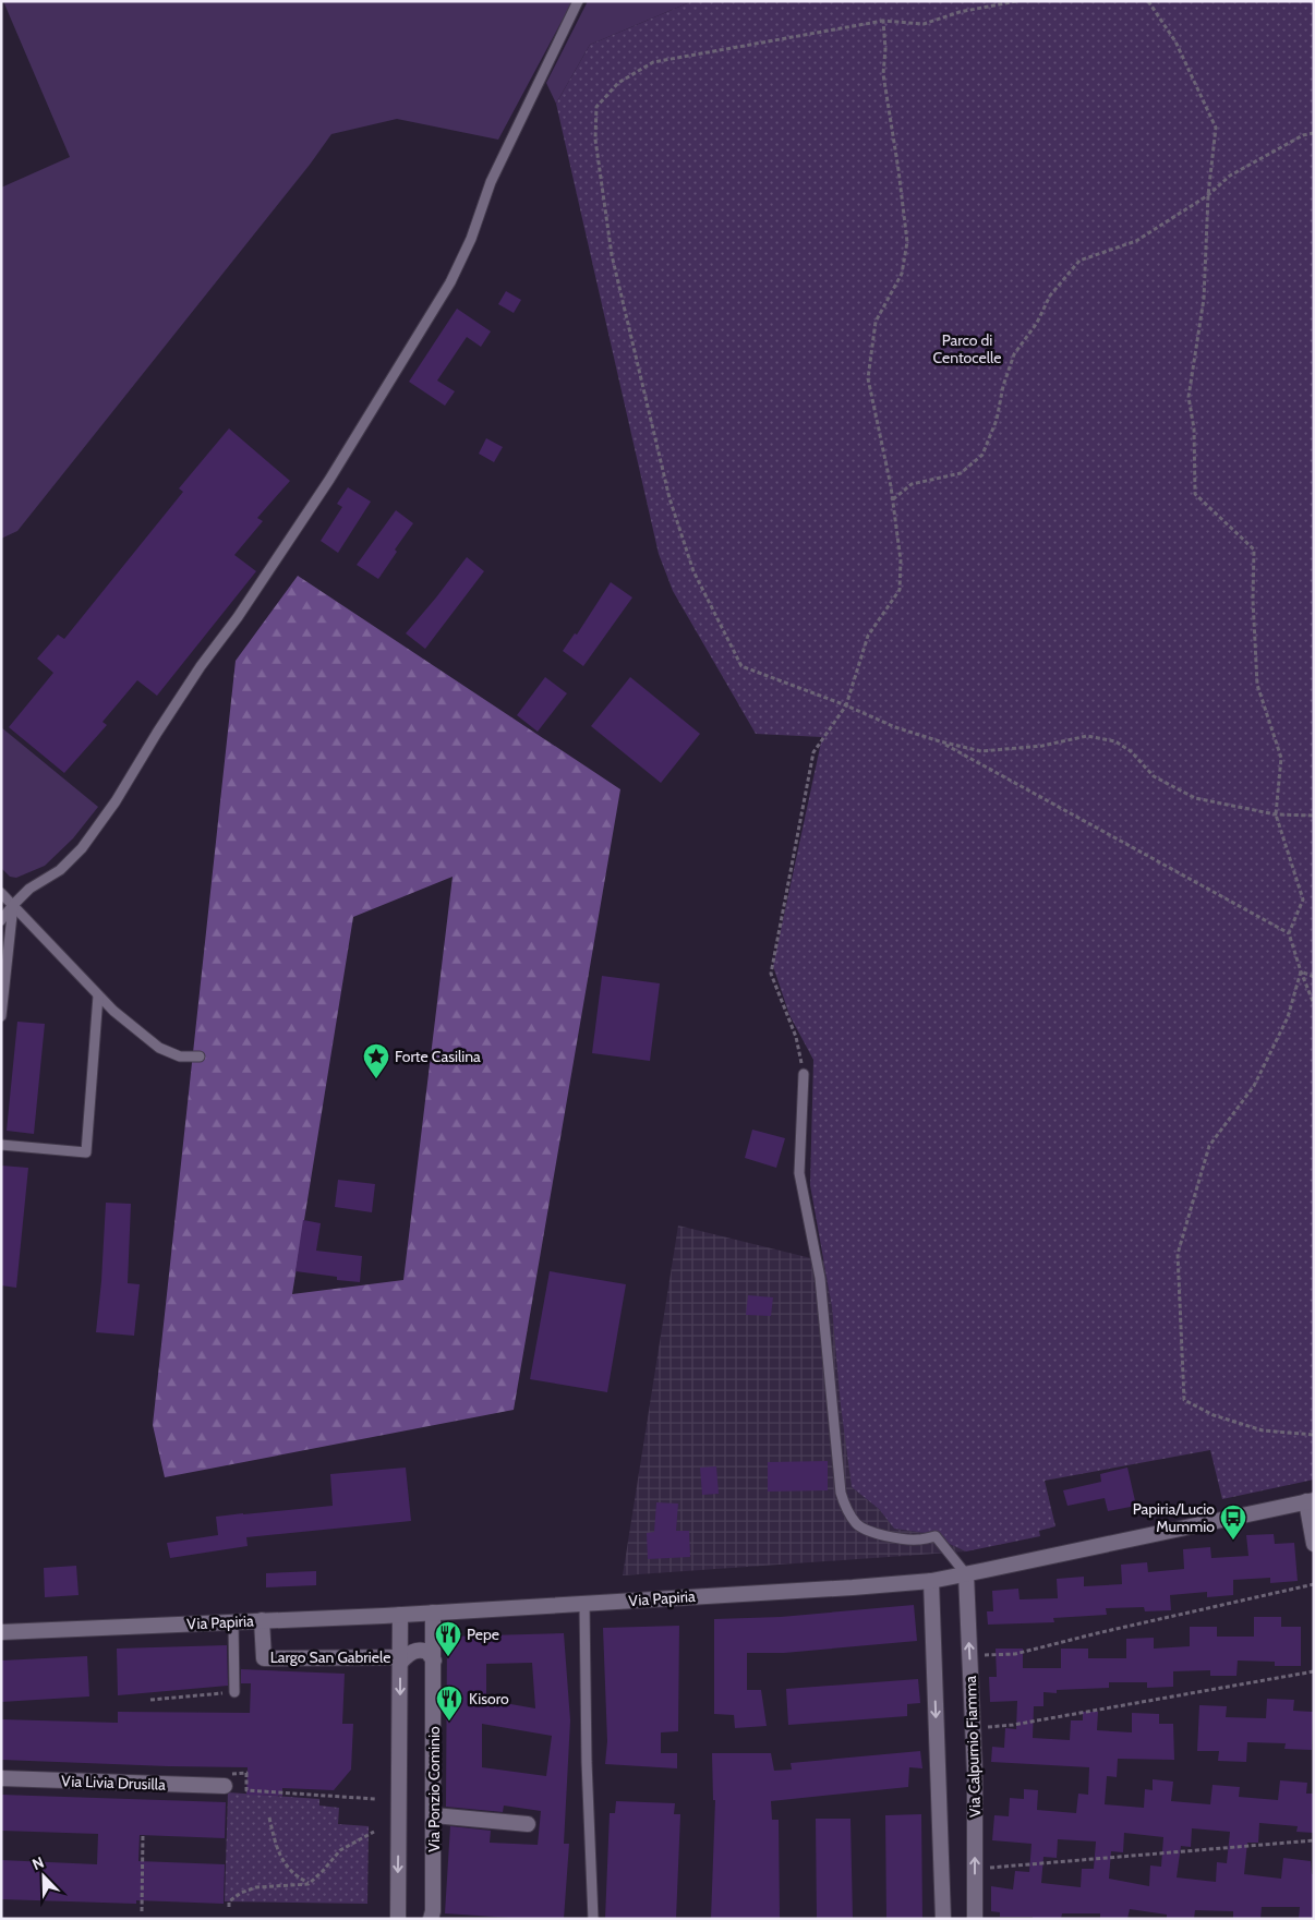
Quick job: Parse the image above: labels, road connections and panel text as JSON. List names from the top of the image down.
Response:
{
  "streets": {
    "street": [
      "Via Papiria",
      "Largo San Gabriele",
      "Via Calpurnio Fiamma",
      "Via Livia Drusilla",
      "Via Ponzio Cominio"
    ]
  },
  "crossings": [
    ["Via Papiria", "Largo San Gabriele"],
    ["Via Papiria", "Via Calpurnio Fiamma"],
    ["Via Papiria", "Via Ponzio Cominio"]
  ],
  "parks": ["Parco di Centocelle"],
  "places": {
    "place": ["Forte Casilina"],
    "bus stop": ["Papiria/Lucio Mummio"],
    "restaurant": ["Pepe", "Kisoro"]
  },
  "north": "top left"
}
